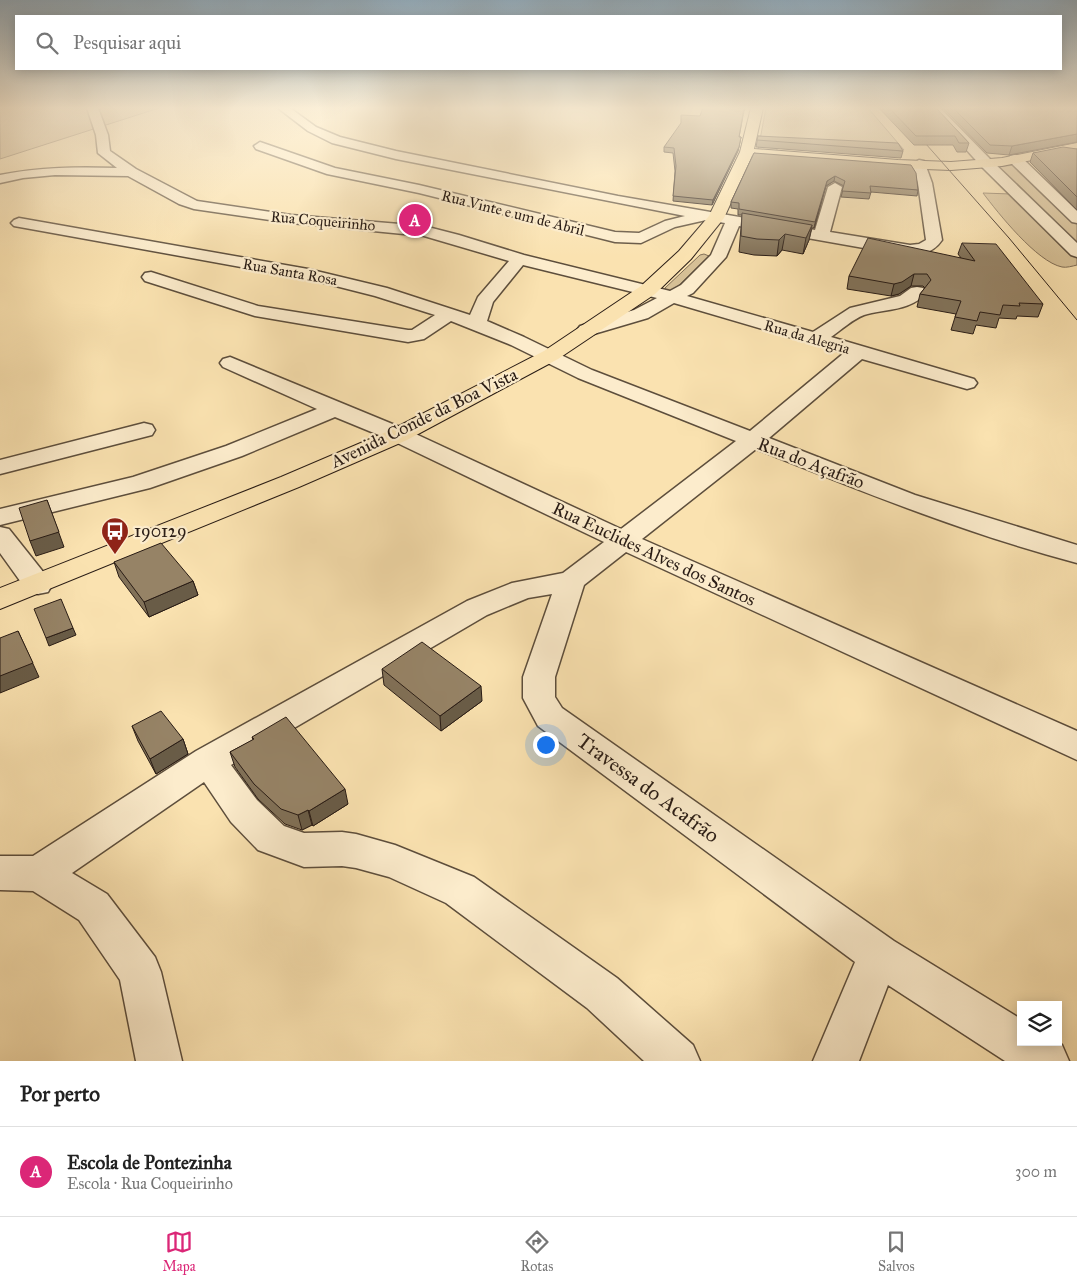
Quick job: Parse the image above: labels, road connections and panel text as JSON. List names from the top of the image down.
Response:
{
  "streets": {
    "main road": ["Avenida Conde da Boa Vista"],
    "street": [
      "Rua Vinte e um de Abril",
      "Rua Coqueirinho",
      "Rua Santa Rosa",
      "Rua da Alegria",
      "Rua do Açafrão",
      "Rua Euclides Alves dos Santos",
      "Travessa do Acafrão"
    ]
  },
  "crossings": [
    ["Rua Vinte e um de Abril", "Avenida Conde da Boa Vista"],
    ["Rua Coqueirinho", "Rua da Alegria"],
    ["Rua Coqueirinho", "Avenida Conde da Boa Vista"],
    ["Rua Santa Rosa", "Avenida Conde da Boa Vista"],
    ["Rua Santa Rosa", "Rua do Açafrão"],
    ["Rua da Alegria", "Avenida Conde da Boa Vista"],
    ["Avenida Conde da Boa Vista", "Rua do Açafrão"],
    ["Avenida Conde da Boa Vista", "Rua Euclides Alves dos Santos"]
  ],
  "places": {
    "bus stop": ["190129"]
  },
  "page": {
    "search": "Pesquisar aqui",
    "pins": "A",
    "heading": "Por perto",
    "list": [
      {
        "mark": "A",
        "name": "Escola de Pontezinha",
        "note": "Escola · Rua Coqueirinho",
        "value": "300 m"
      }
    ],
    "nav": ["Mapa", "Rotas", "Salvos"]
  }
}
